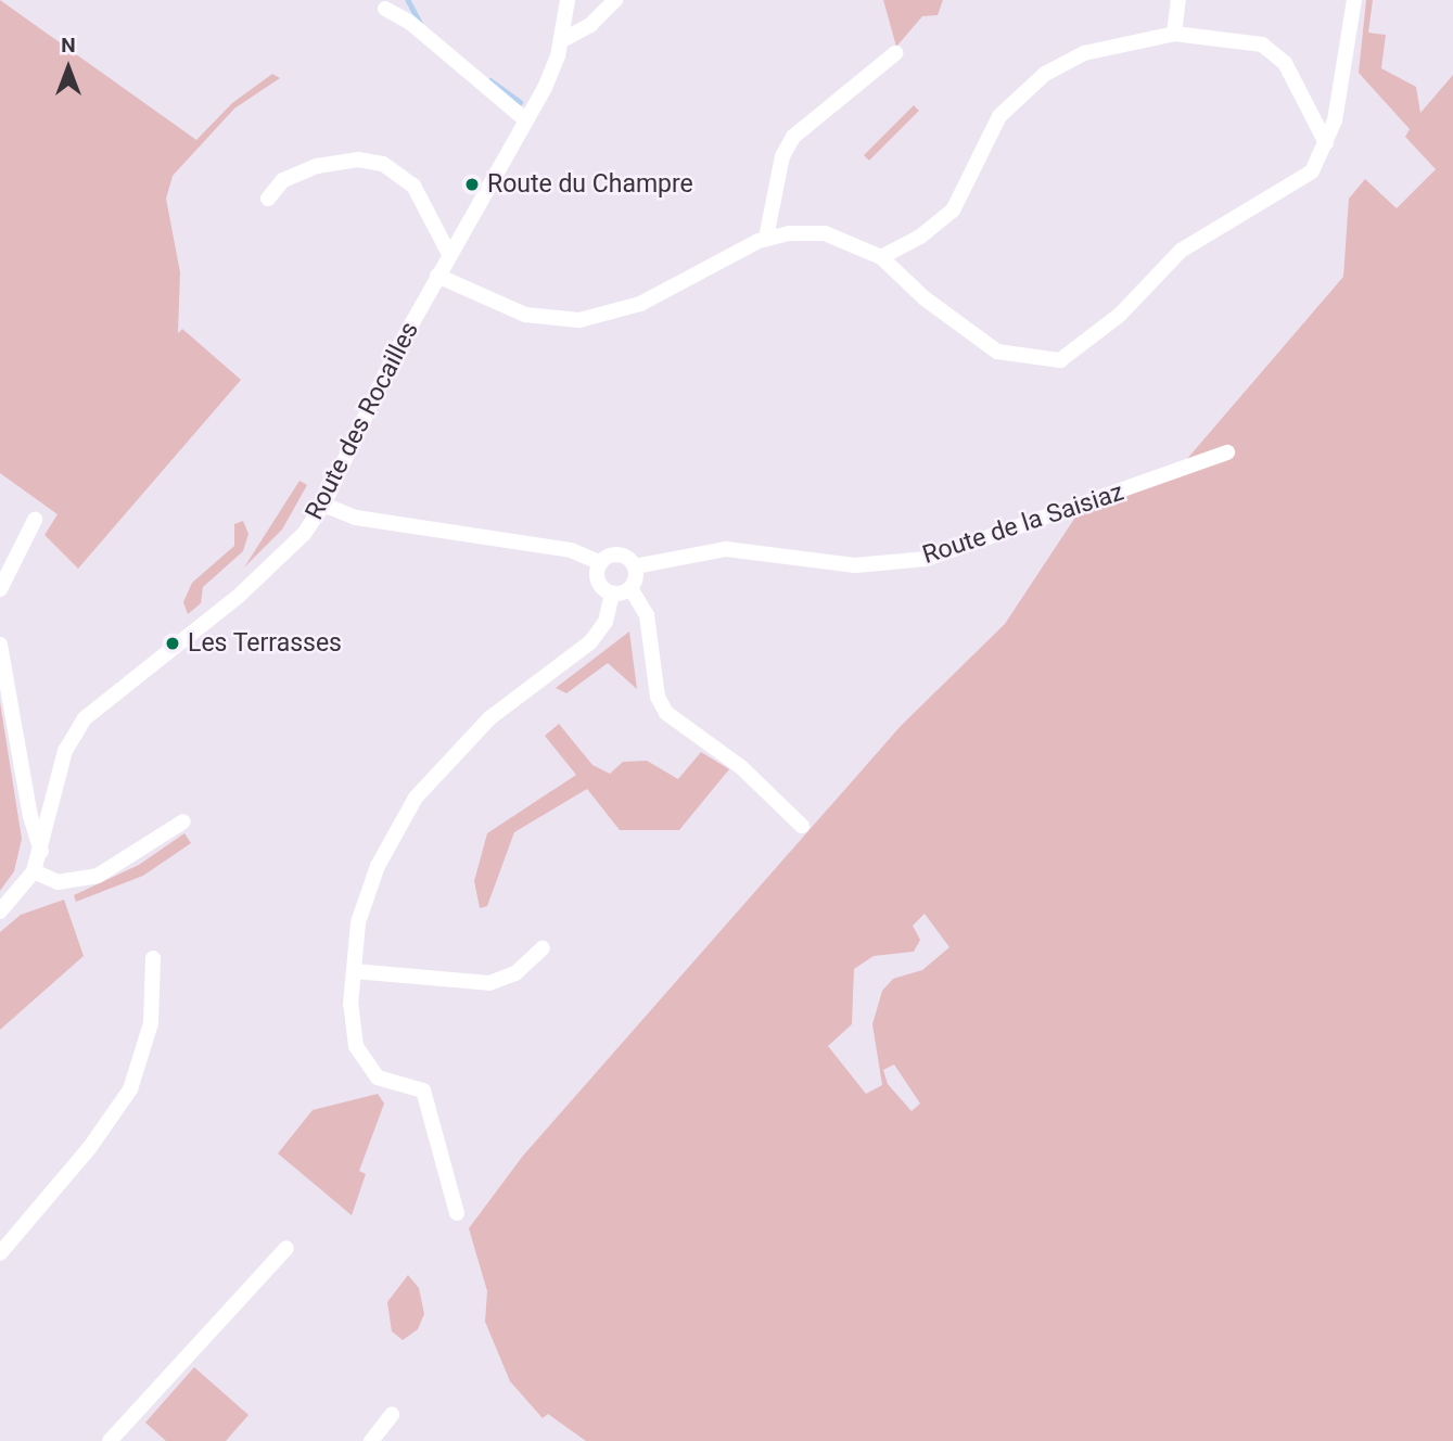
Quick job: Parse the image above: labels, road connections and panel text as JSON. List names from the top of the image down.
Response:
{
  "streets": {
    "street": ["Route des Rocailles", "Route de la Saisiaz"]
  },
  "places": ["Route du Champre", "Les Terrasses"],
  "north": "top"
}
